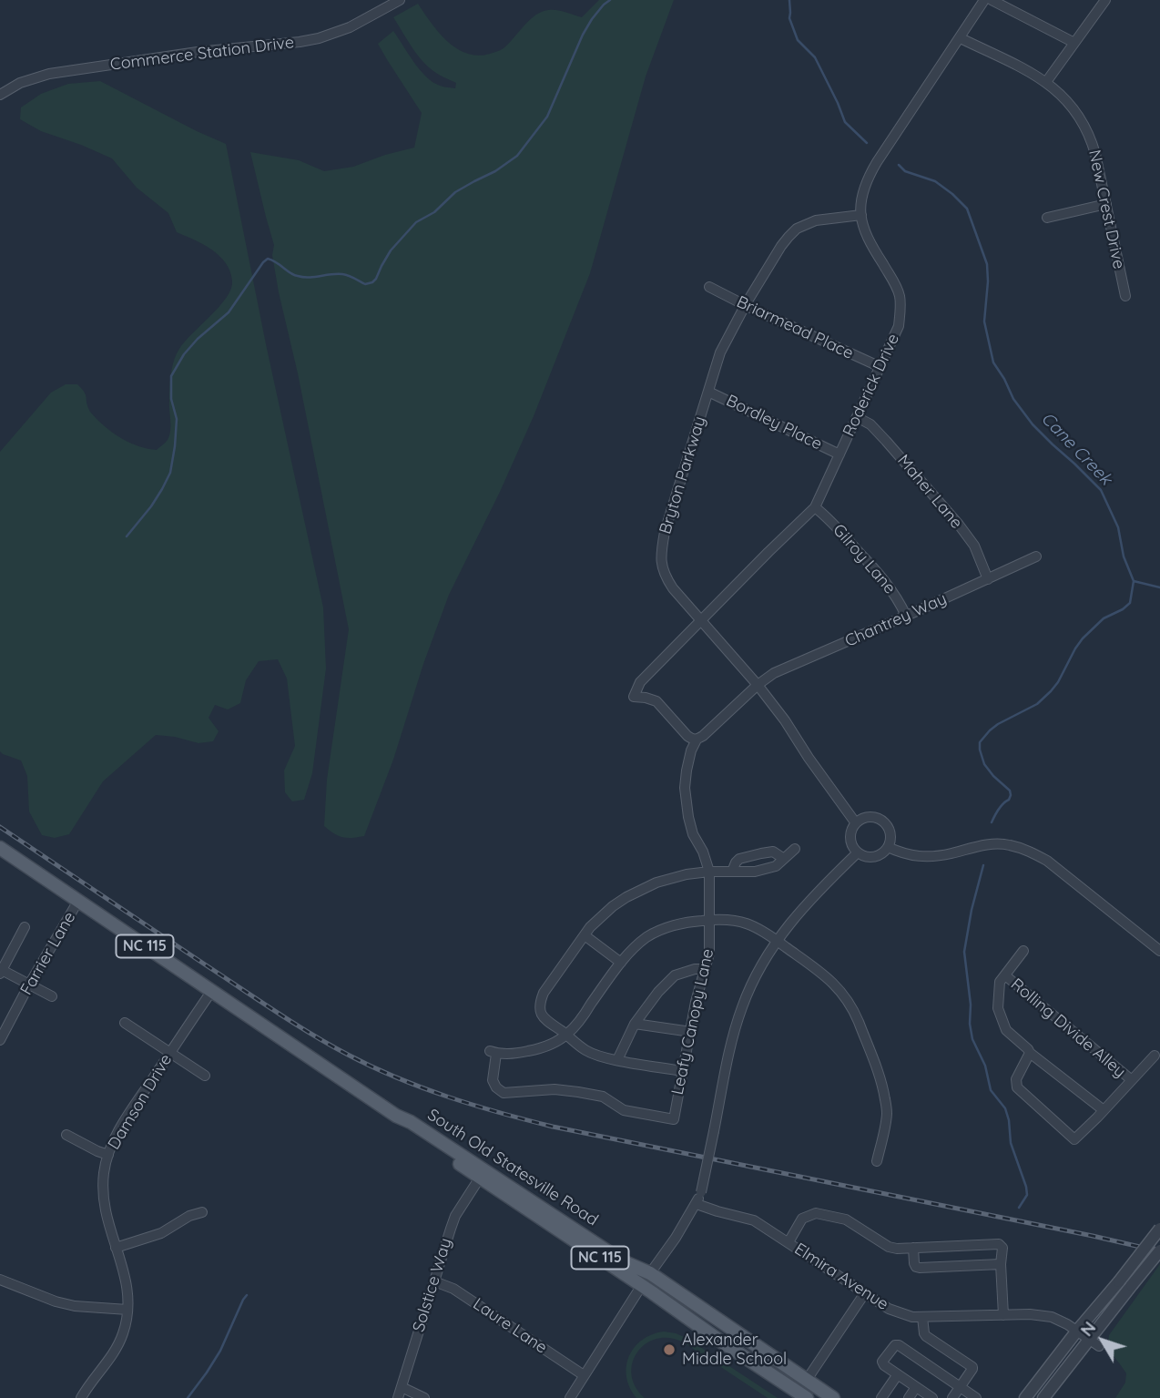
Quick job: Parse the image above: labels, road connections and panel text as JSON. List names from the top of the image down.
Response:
{
  "streets": {
    "main road": ["NC 115", "South Old Statesville Road"],
    "street": [
      "Commerce Station Drive",
      "New Crest Drive",
      "Briarmead Place",
      "Roderick Drive",
      "Bordley Place",
      "Bryton Parkway",
      "Maher Lane",
      "Gilroy Lane",
      "Chantrey Way",
      "Farrier Lane",
      "Leafy Canopy Lane",
      "Rolling Divide Alley",
      "Damson Drive",
      "Elmira Avenue",
      "Solstice Way",
      "Laure Lane"
    ]
  },
  "crossings": [
    ["New Crest Drive", "Roderick Drive"],
    ["Briarmead Place", "Roderick Drive"],
    ["Briarmead Place", "Bryton Parkway"],
    ["Roderick Drive", "Bordley Place"],
    ["Roderick Drive", "Bryton Parkway"],
    ["Roderick Drive", "Maher Lane"],
    ["Roderick Drive", "Gilroy Lane"],
    ["Roderick Drive", "Chantrey Way"],
    ["Roderick Drive", "Leafy Canopy Lane"],
    ["Bordley Place", "Bryton Parkway"],
    ["Bryton Parkway", "Chantrey Way"],
    ["Maher Lane", "Chantrey Way"],
    ["Gilroy Lane", "Chantrey Way"],
    ["Chantrey Way", "Leafy Canopy Lane"],
    ["Farrier Lane", "South Old Statesville Road"],
    ["Damson Drive", "South Old Statesville Road"],
    ["South Old Statesville Road", "Solstice Way"],
    ["Solstice Way", "Laure Lane"]
  ],
  "water": ["Cane Creek"],
  "places": ["Alexander Middle School"],
  "north": "top left"
}
